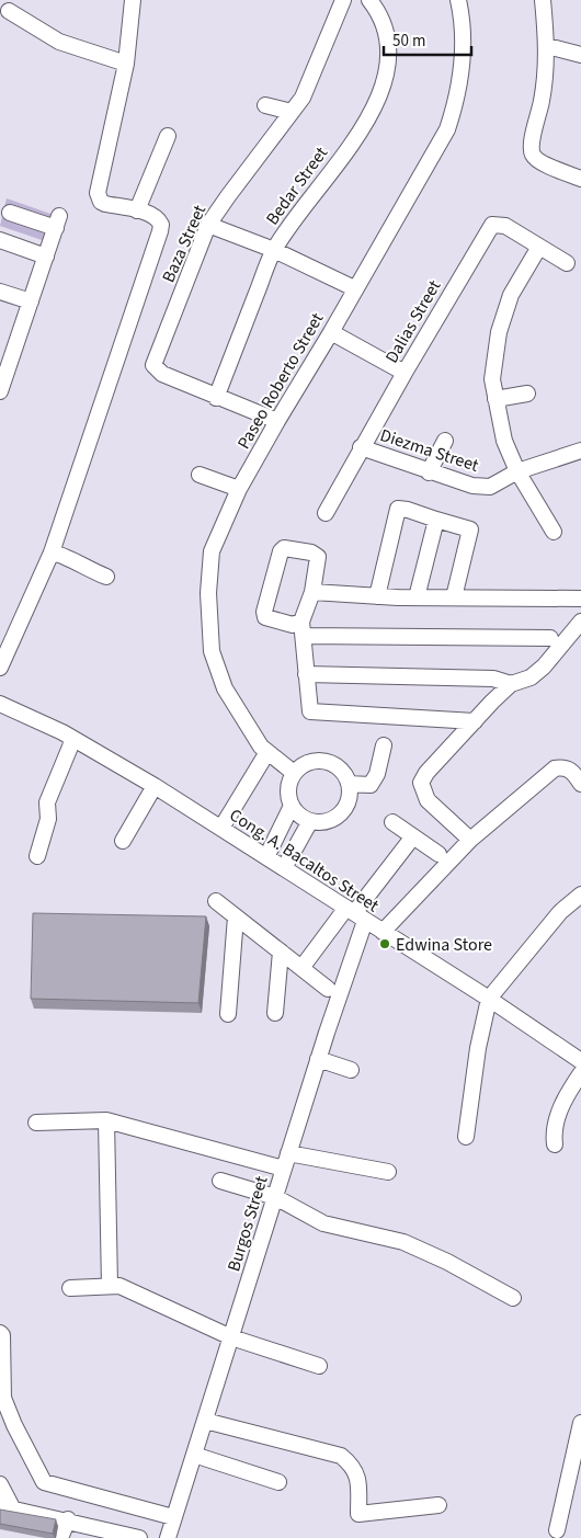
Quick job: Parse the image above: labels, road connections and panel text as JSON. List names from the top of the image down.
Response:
{
  "streets": {
    "street": [
      "Bedar Street",
      "Baza Street",
      "Dalias Street",
      "Paseo Roberto Street",
      "Diezma Street",
      "Cong. A. Bacaltos Street",
      "Burgos Street"
    ]
  },
  "crossings": [
    ["Bedar Street", "Baza Street"],
    ["Baza Street", "Paseo Roberto Street"],
    ["Dalias Street", "Diezma Street"],
    ["Cong. A. Bacaltos Street", "Burgos Street"]
  ],
  "places": ["Edwina Store"],
  "scale_bar": "50 m"
}
